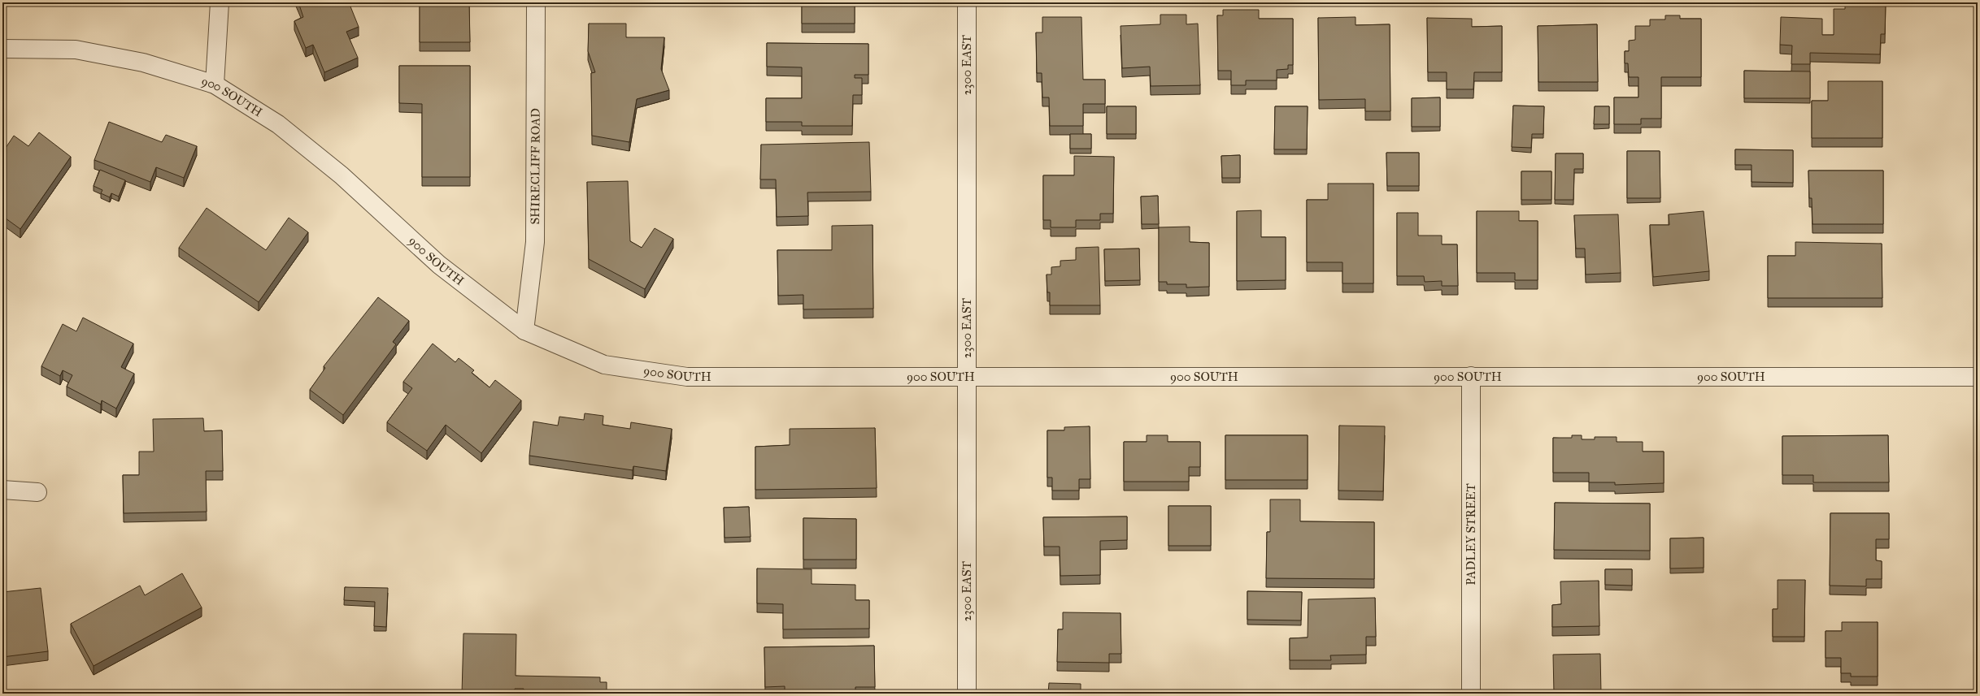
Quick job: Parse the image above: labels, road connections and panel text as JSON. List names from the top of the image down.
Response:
{
  "streets": {
    "street": [
      "2300 EAST",
      "900 SOUTH",
      "SHIRECLIFF ROAD",
      "PADLEY STREET"
    ]
  },
  "crossings": [
    ["2300 EAST", "900 SOUTH"],
    ["900 SOUTH", "SHIRECLIFF ROAD"],
    ["900 SOUTH", "PADLEY STREET"]
  ]
}
